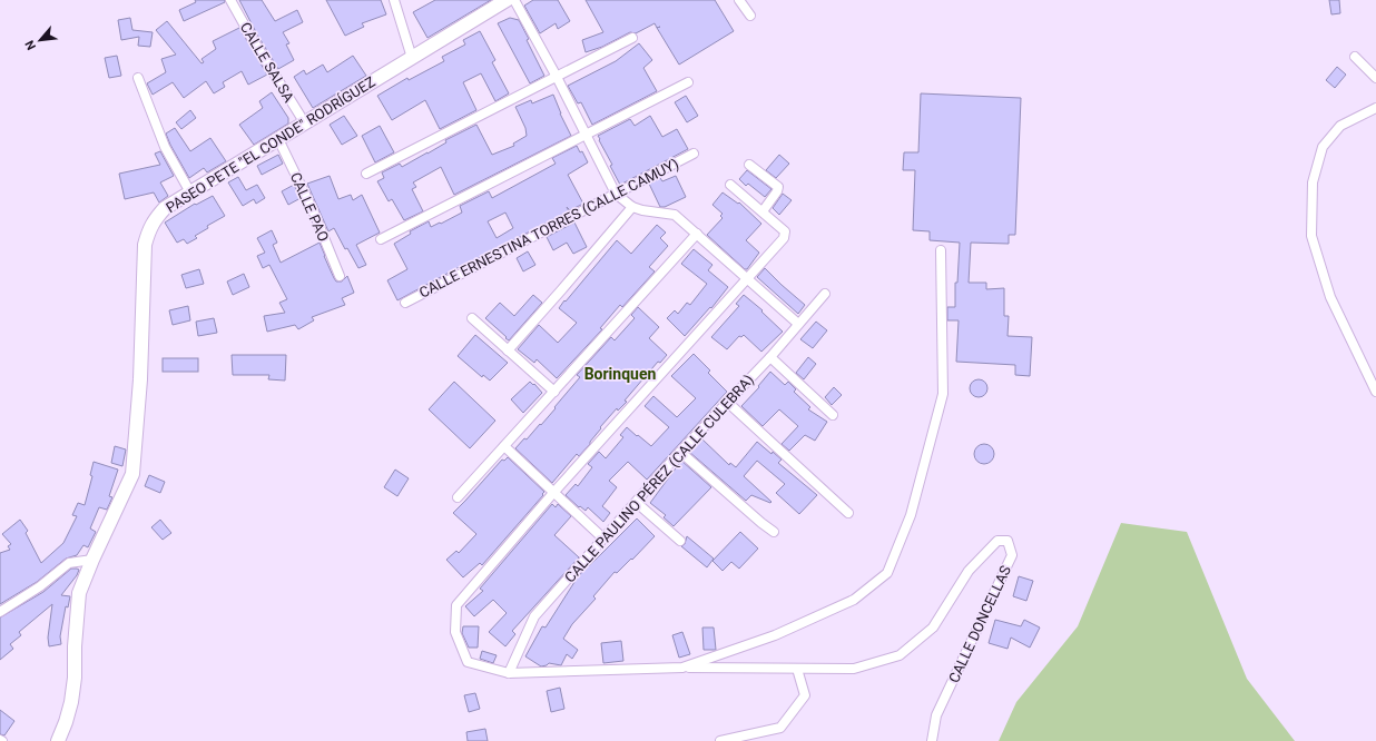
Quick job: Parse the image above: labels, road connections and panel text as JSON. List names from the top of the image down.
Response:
{
  "streets": {
    "street": [
      "CALLE SALSA",
      "PASEO PETE \"EL CONDE\" RODRÍGUEZ",
      "CALLE PAO",
      "CALLE ERNESTINA TORRES (CALLE CAMUY)",
      "CALLE PAULINO PÉREZ (CALLE CULEBRA)",
      "CALLE DONCELLAS"
    ]
  },
  "crossings": [
    ["CALLE SALSA", "PASEO PETE \"EL CONDE\" RODRÍGUEZ"],
    ["PASEO PETE \"EL CONDE\" RODRÍGUEZ", "CALLE PAO"],
    ["CALLE PAULINO PÉREZ (CALLE CULEBRA)", "CALLE DONCELLAS"]
  ],
  "districts": ["Borinquen"],
  "north": "bottom left"
}
